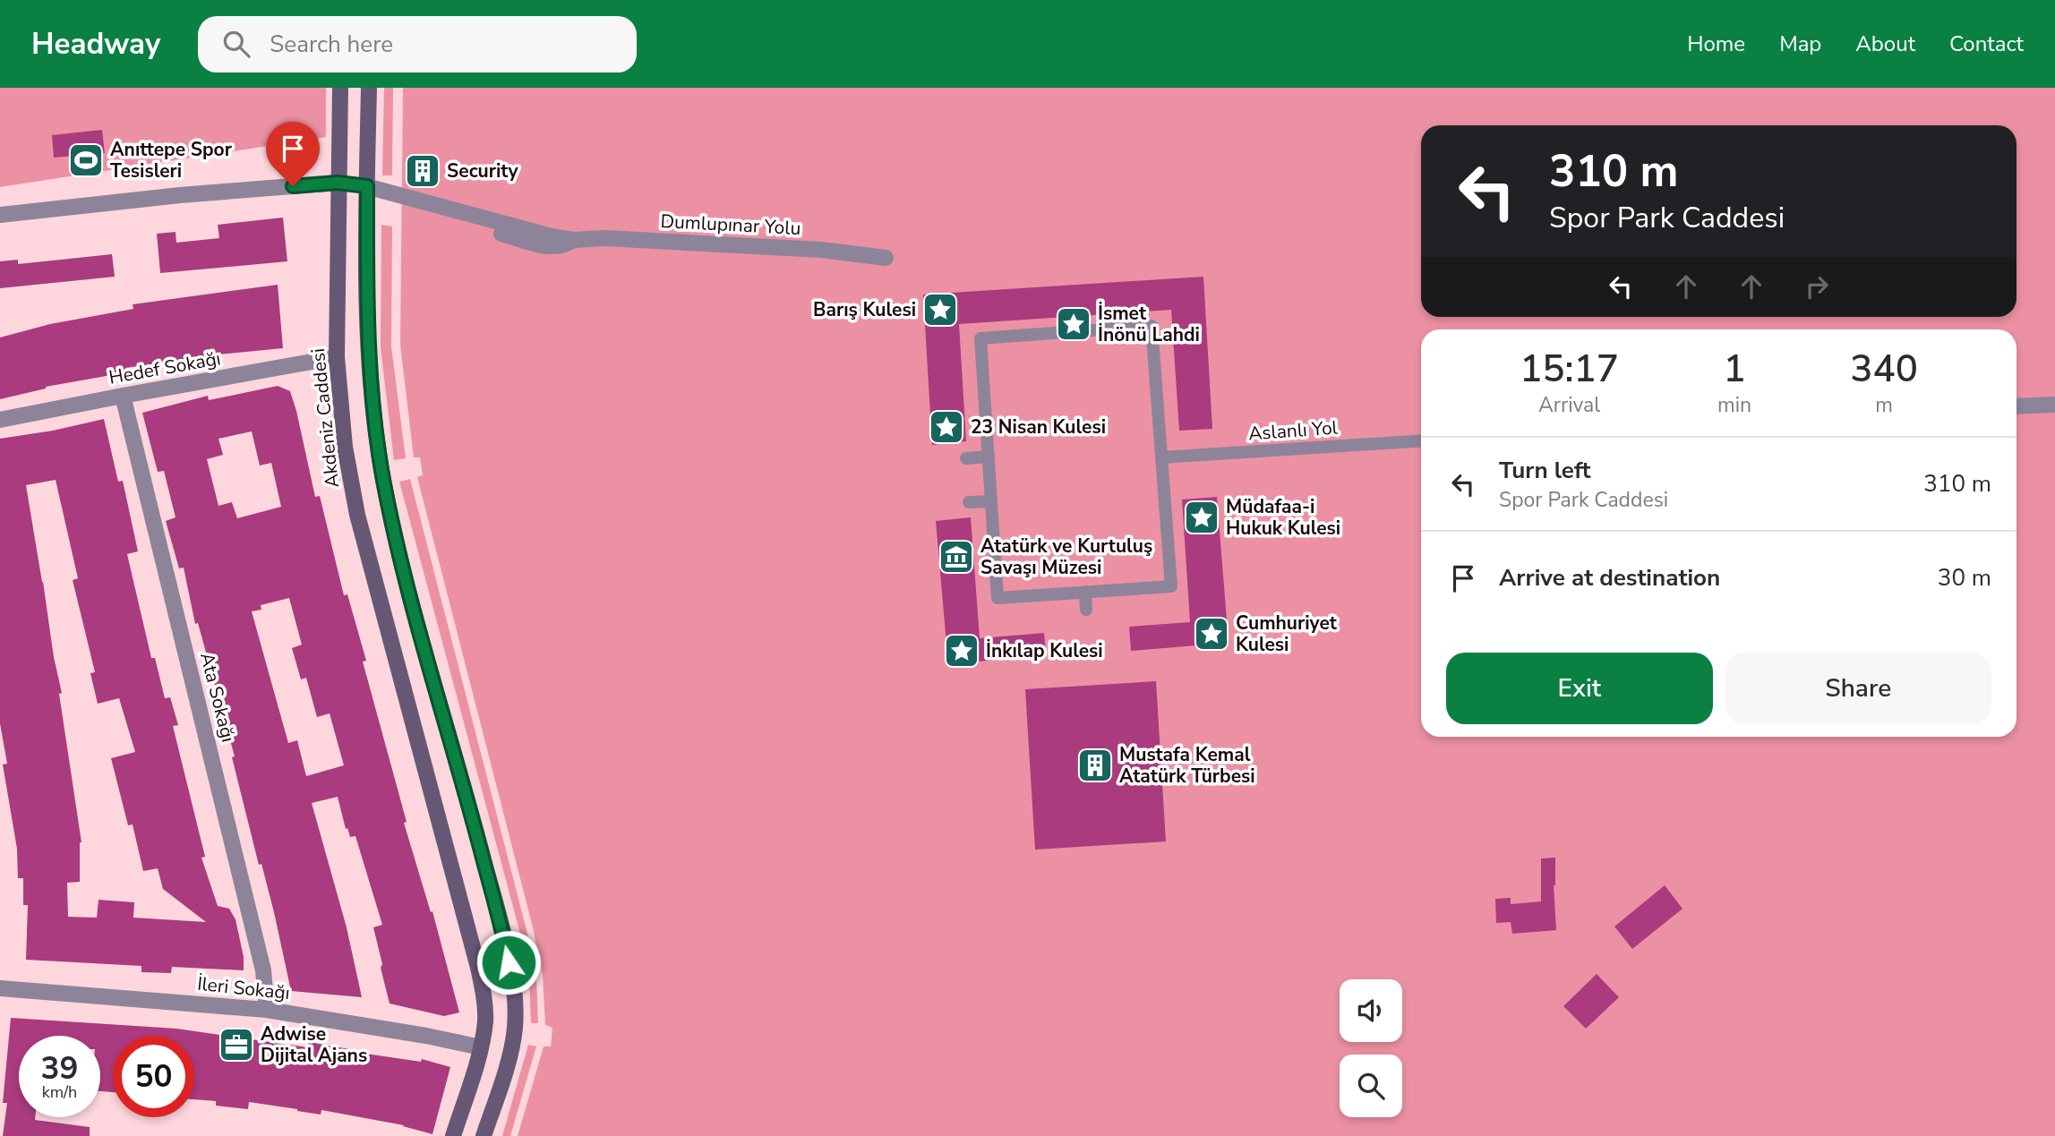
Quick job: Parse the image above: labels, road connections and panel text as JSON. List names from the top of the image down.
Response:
{
  "streets": {
    "main road": ["Akdeniz Caddesi"],
    "street": [
      "Dumlupınar Yolu",
      "Hedef Sokağı",
      "Aslanlı Yol",
      "Ata Sokağı",
      "İleri Sokağı"
    ]
  },
  "crossings": [
    ["Hedef Sokağı", "Akdeniz Caddesi"],
    ["Hedef Sokağı", "Ata Sokağı"],
    ["Akdeniz Caddesi", "İleri Sokağı"],
    ["Ata Sokağı", "İleri Sokağı"]
  ],
  "places": {
    "sports": ["Anıttepe Spor Tesisleri"],
    "building": ["Security", "Mustafa Kemal Atatürk Türbesi"],
    "place": [
      "Barış Kulesi",
      "İsmet İnönü Lahdi",
      "23 Nisan Kulesi",
      "Müdafaa-i Hukuk Kulesi",
      "Cumhuriyet Kulesi",
      "İnkılap Kulesi"
    ],
    "museum": ["Atatürk ve Kurtuluş Savaşı Müzesi"],
    "office": ["Adwise Dijital Ajans"]
  },
  "page": {
    "header": "Headway",
    "search": "Search here",
    "nav": [
      "Home",
      "Map",
      "About",
      "Contact"
    ],
    "turn": ["310 m", "Spor Park Caddesi"],
    "eta": [
      "15:17",
      "Arrival",
      "1",
      "min",
      "340",
      "m"
    ],
    "list": [
      {
        "name": "Turn left",
        "note": "Spor Park Caddesi",
        "value": "310 m"
      },
      {
        "name": "Arrive at destination",
        "value": "30 m"
      }
    ],
    "buttons": ["Exit", "Share"],
    "speed": "39 km/h",
    "limit": "50"
  }
}
